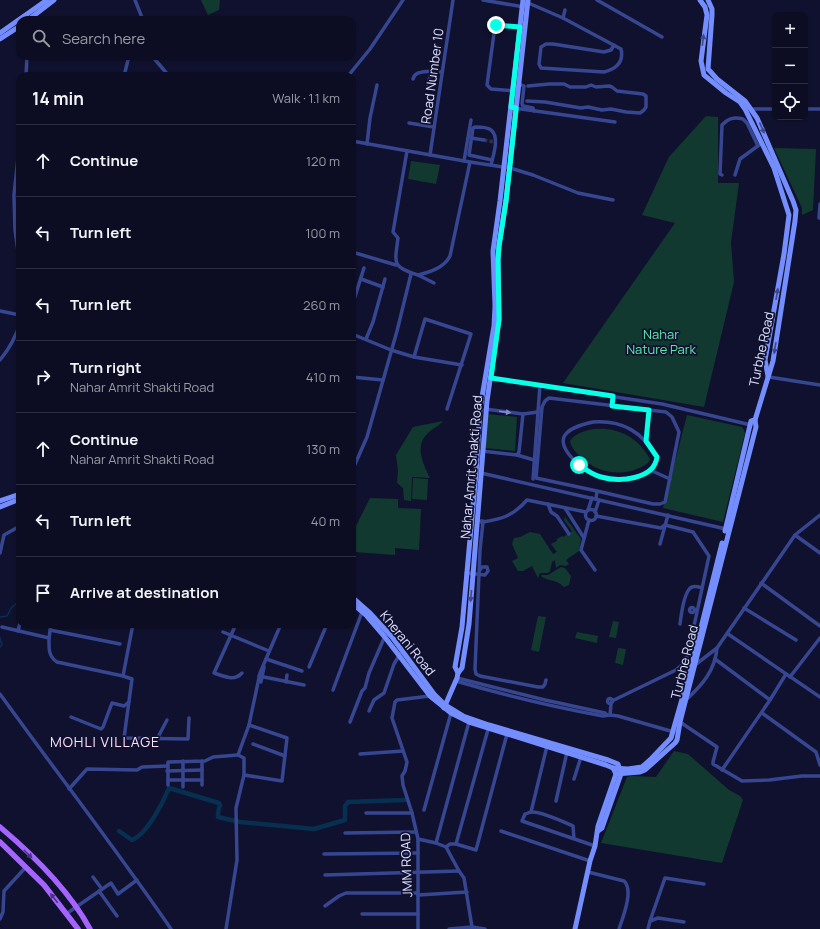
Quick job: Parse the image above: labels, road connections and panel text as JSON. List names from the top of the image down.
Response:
{
  "streets": {
    "street": [
      "Road Number 10",
      "Turbhe Road",
      "Nahar Amrit Shakti Road",
      "Kherani Road",
      "JMM ROAD"
    ]
  },
  "crossings": [
    ["Nahar Amrit Shakti Road", "Kherani Road"],
    ["Kherani Road", "JMM ROAD"]
  ],
  "districts": ["MOHLI VILLAGE"],
  "parks": ["Nahar Nature Park"],
  "page": {
    "map_buttons": ["+", "−"],
    "search": "Search here",
    "heading": ["14 min", "Walk · 1.1 km"],
    "list": [
      ["Continue", "120 m"],
      ["Turn left", "100 m"],
      ["Turn left", "260 m"],
      ["Turn right", "Nahar Amrit Shakti Road", "410 m"],
      ["Continue", "Nahar Amrit Shakti Road", "130 m"],
      ["Turn left", "40 m"],
      "Arrive at destination"
    ]
  }
}
